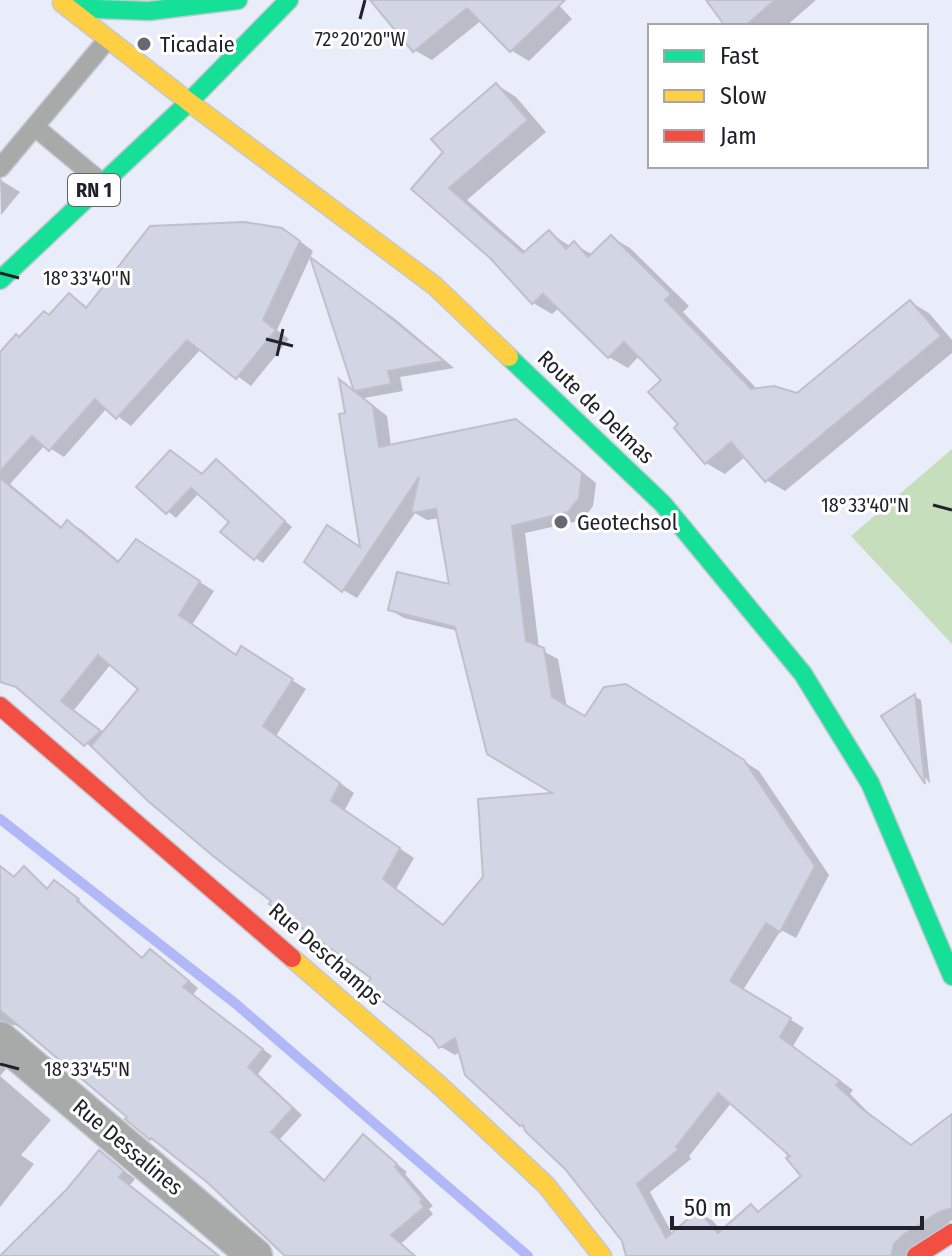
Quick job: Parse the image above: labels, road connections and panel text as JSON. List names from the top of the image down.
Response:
{
  "streets": {
    "main road": ["RN 1", "Route de Delmas", "Rue Deschamps"],
    "street": ["Rue Dessalines"]
  },
  "crossings": [
    ["RN 1", "Route de Delmas"]
  ],
  "places": ["Ticadaie", "Geotechsol"],
  "legend": ["Fast", "Slow", "Jam"],
  "scale_bar": "50 m",
  "coordinates": ["72°20'20\"W", "18°33'40\"N", "18°33'45\"N"]
}
